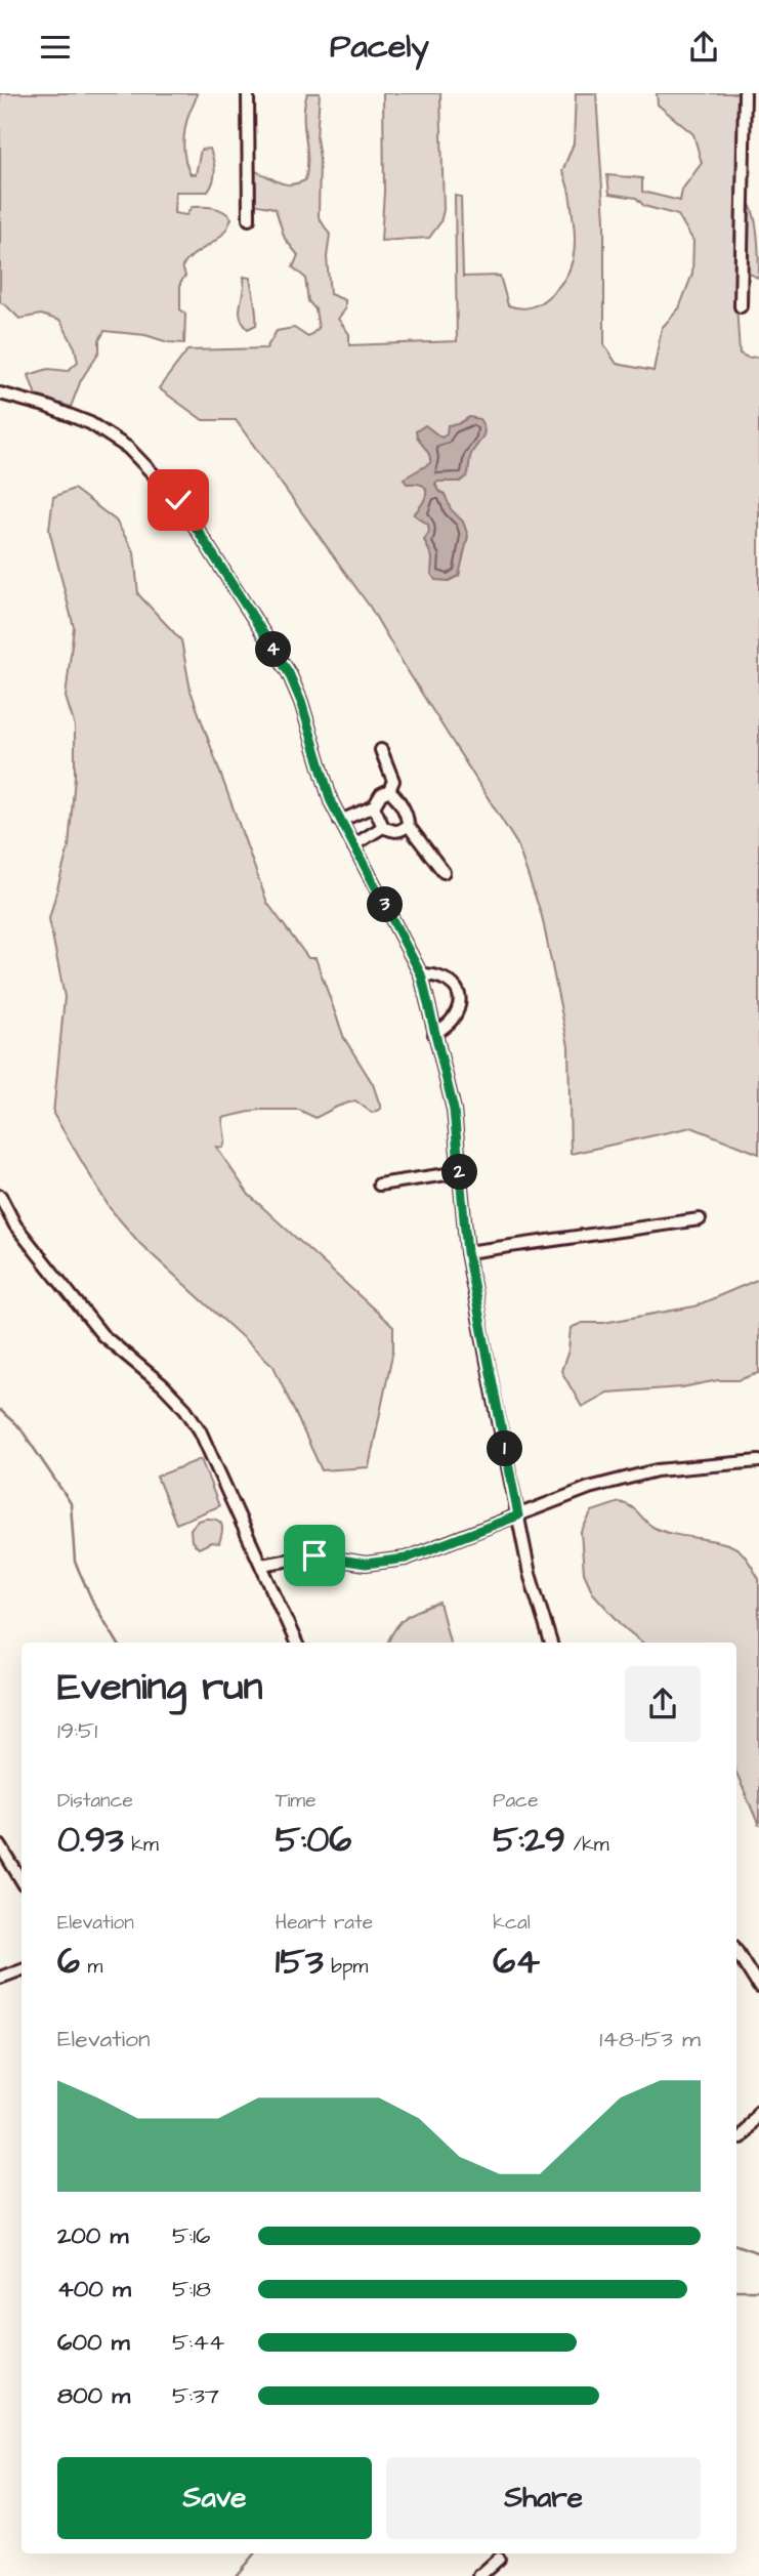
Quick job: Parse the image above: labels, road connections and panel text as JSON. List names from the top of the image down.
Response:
{
  "page": {
    "header": "Pacely",
    "pins": [
      "4",
      "3",
      "2",
      "1"
    ],
    "heading": ["Evening run", "19:51"],
    "stats": [
      ["Distance", "0.93 km"],
      ["Time", "5:06"],
      ["Pace", "5:29 /km"],
      ["Elevation", "6 m"],
      ["Heart rate", "153 bpm"],
      ["kcal", "64"]
    ],
    "chart": ["Elevation", "148–153 m"],
    "list": [
      {
        "name": "200 m",
        "note": "5:16"
      },
      {
        "name": "400 m",
        "note": "5:18"
      },
      {
        "name": "600 m",
        "note": "5:44"
      },
      {
        "name": "800 m",
        "note": "5:37"
      }
    ],
    "buttons": ["Save", "Share"]
  }
}
